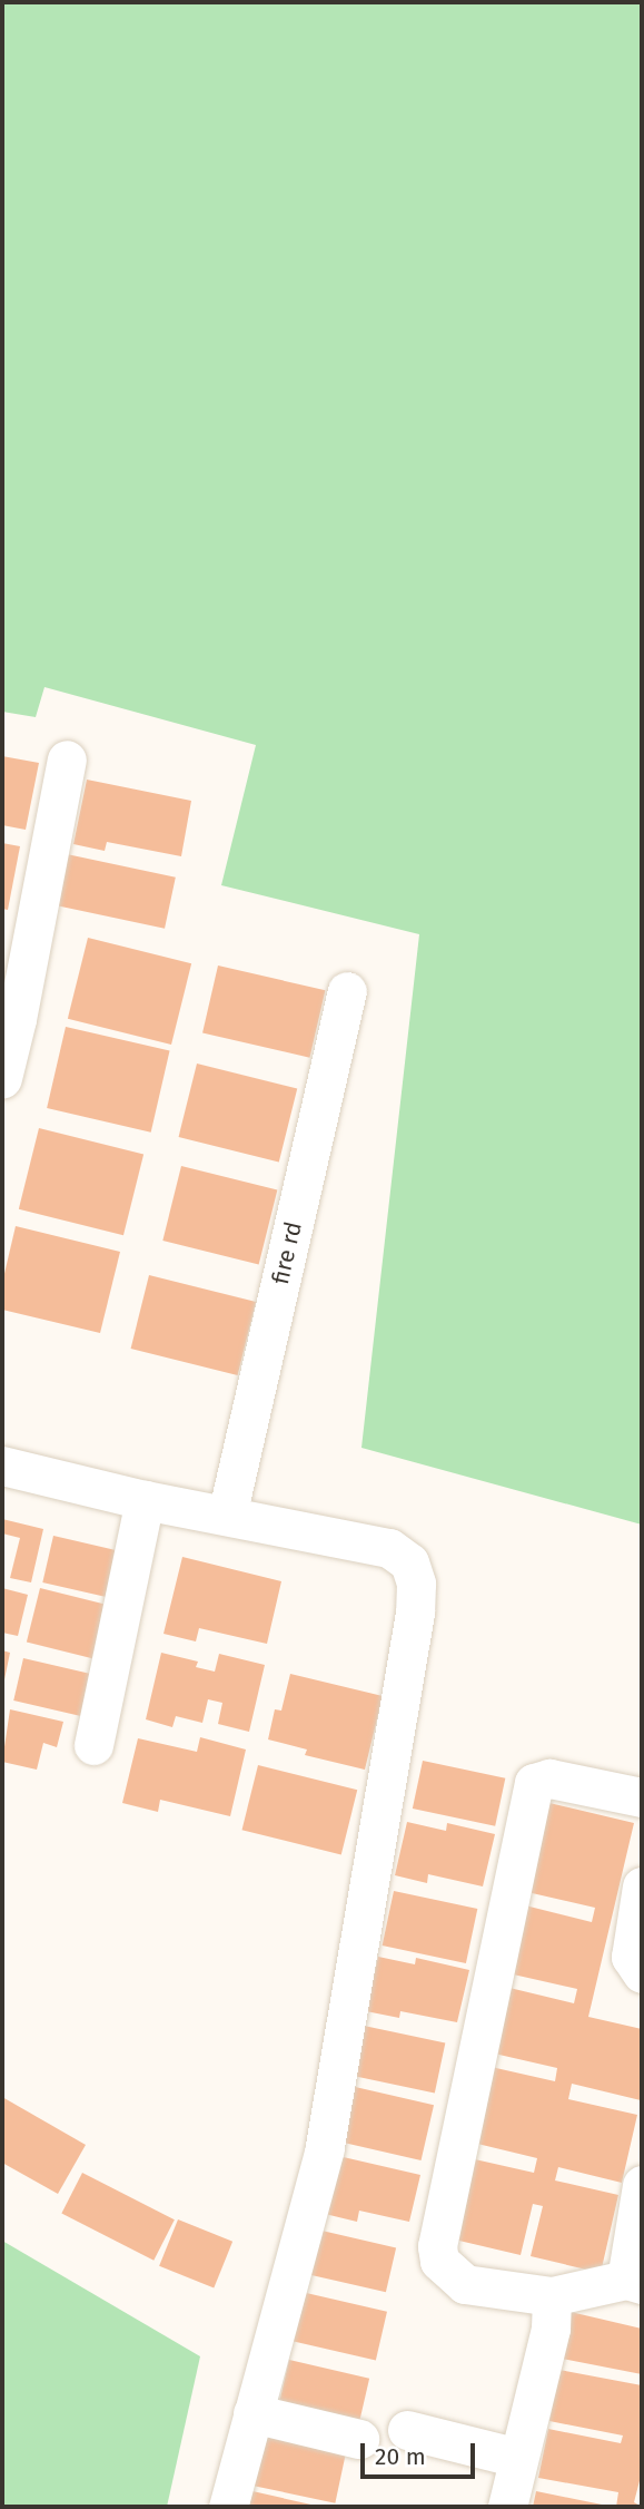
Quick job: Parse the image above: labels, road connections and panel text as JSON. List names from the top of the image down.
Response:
{
  "streets": {
    "street": ["fire rd"]
  },
  "scale_bar": "20 m"
}
